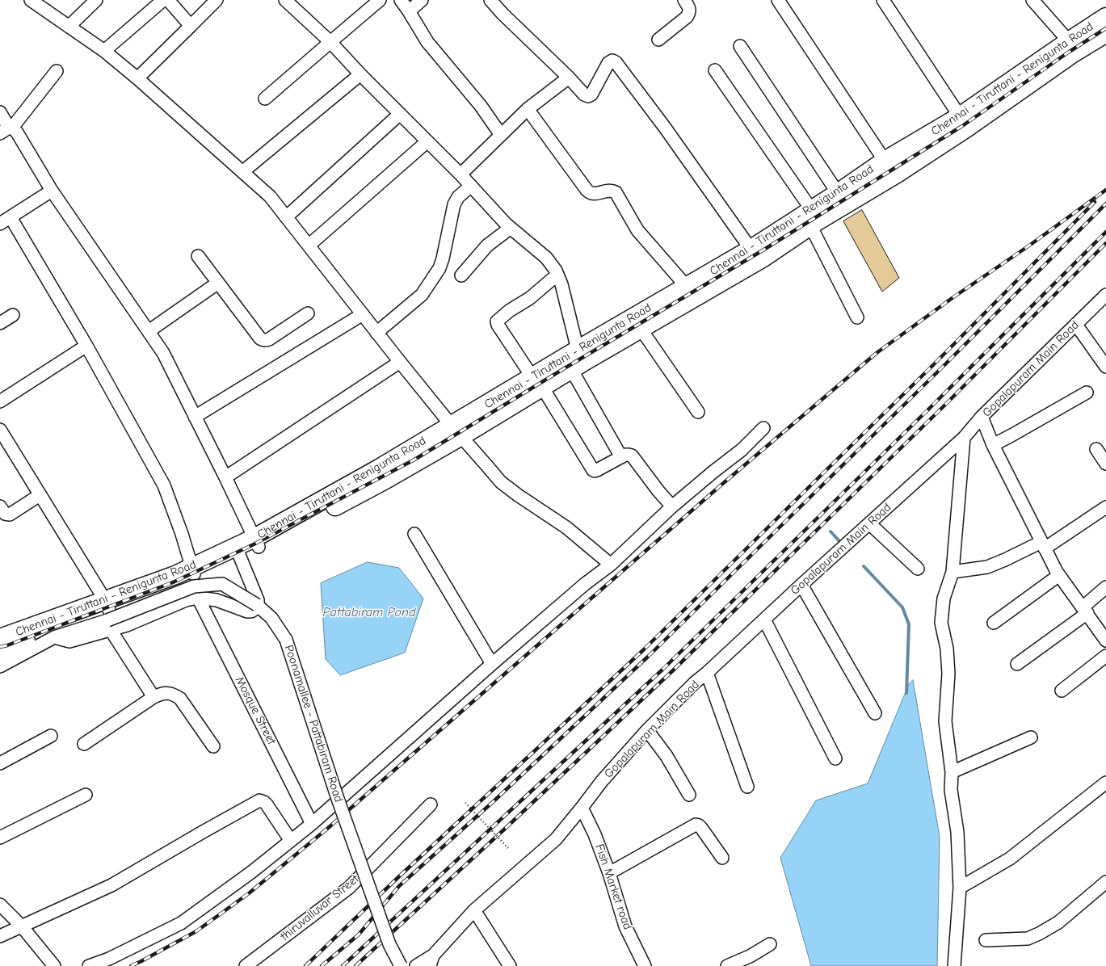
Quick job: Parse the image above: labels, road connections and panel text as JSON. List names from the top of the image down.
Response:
{
  "streets": {
    "highway": ["Chennai - Tiruttani - Renigunta Road"],
    "street": [
      "Gopalapuram Main Road",
      "Mosque Street",
      "Poonamallee - Pattabiram Road",
      "Fish Market road",
      "thiruvalluvar Street"
    ]
  },
  "crossings": [
    ["Chennai - Tiruttani - Renigunta Road", "Poonamallee - Pattabiram Road"],
    ["Gopalapuram Main Road", "Fish Market road"]
  ],
  "water": ["Pattabiram Pond"]
}
